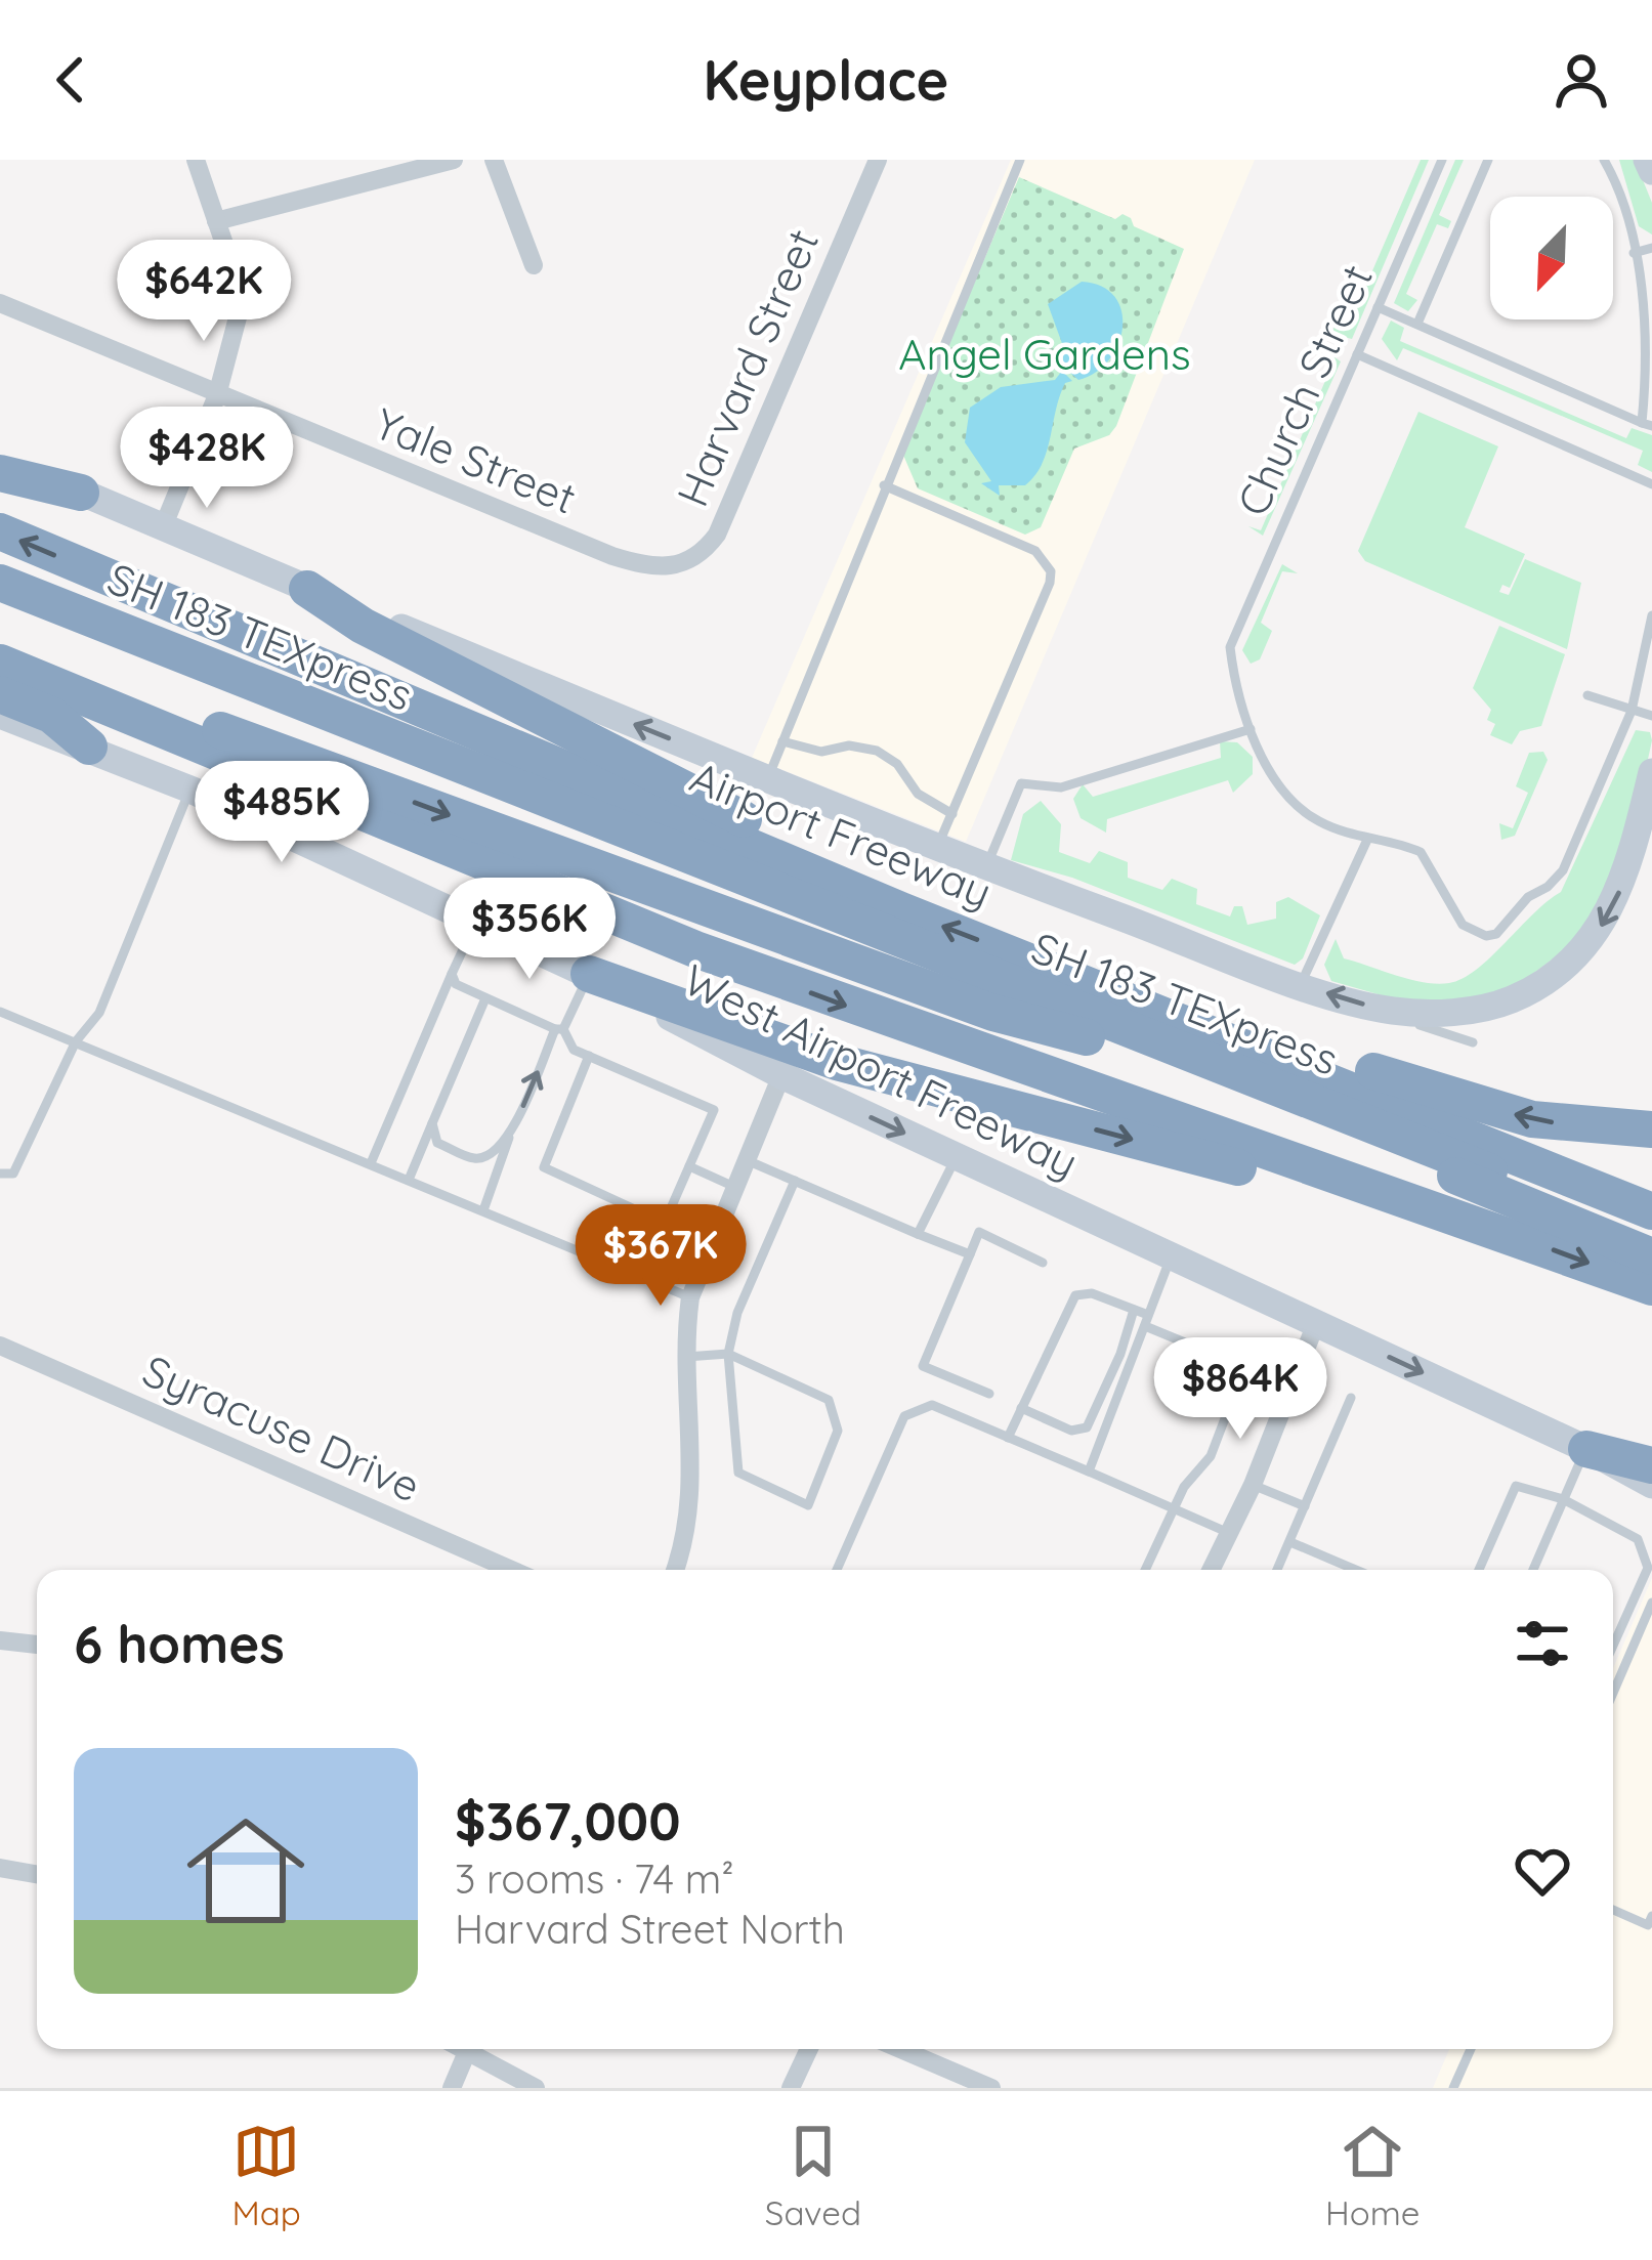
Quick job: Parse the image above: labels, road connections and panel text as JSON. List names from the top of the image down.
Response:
{
  "streets": {
    "highway": ["SH 183 TEXpress", "Airport Freeway"],
    "main road": ["West Airport Freeway"],
    "street": ["Harvard Street", "Yale Street", "Syracuse Drive"],
    "lane": ["Church Street"]
  },
  "crossings": [
    ["Harvard Street", "Yale Street"]
  ],
  "parks": ["Angel Gardens"],
  "north": "bottom left",
  "page": {
    "header": "Keyplace",
    "price": [
      "$642K",
      "$428K",
      "$485K",
      "$356K",
      "$367K",
      "$864K"
    ],
    "heading": "6 homes",
    "list": [
      {
        "name": "$367,000",
        "note": "3 rooms · 74 m² · Harvard Street North"
      }
    ],
    "tabs": ["Map", "Saved", "Home"]
  }
}
